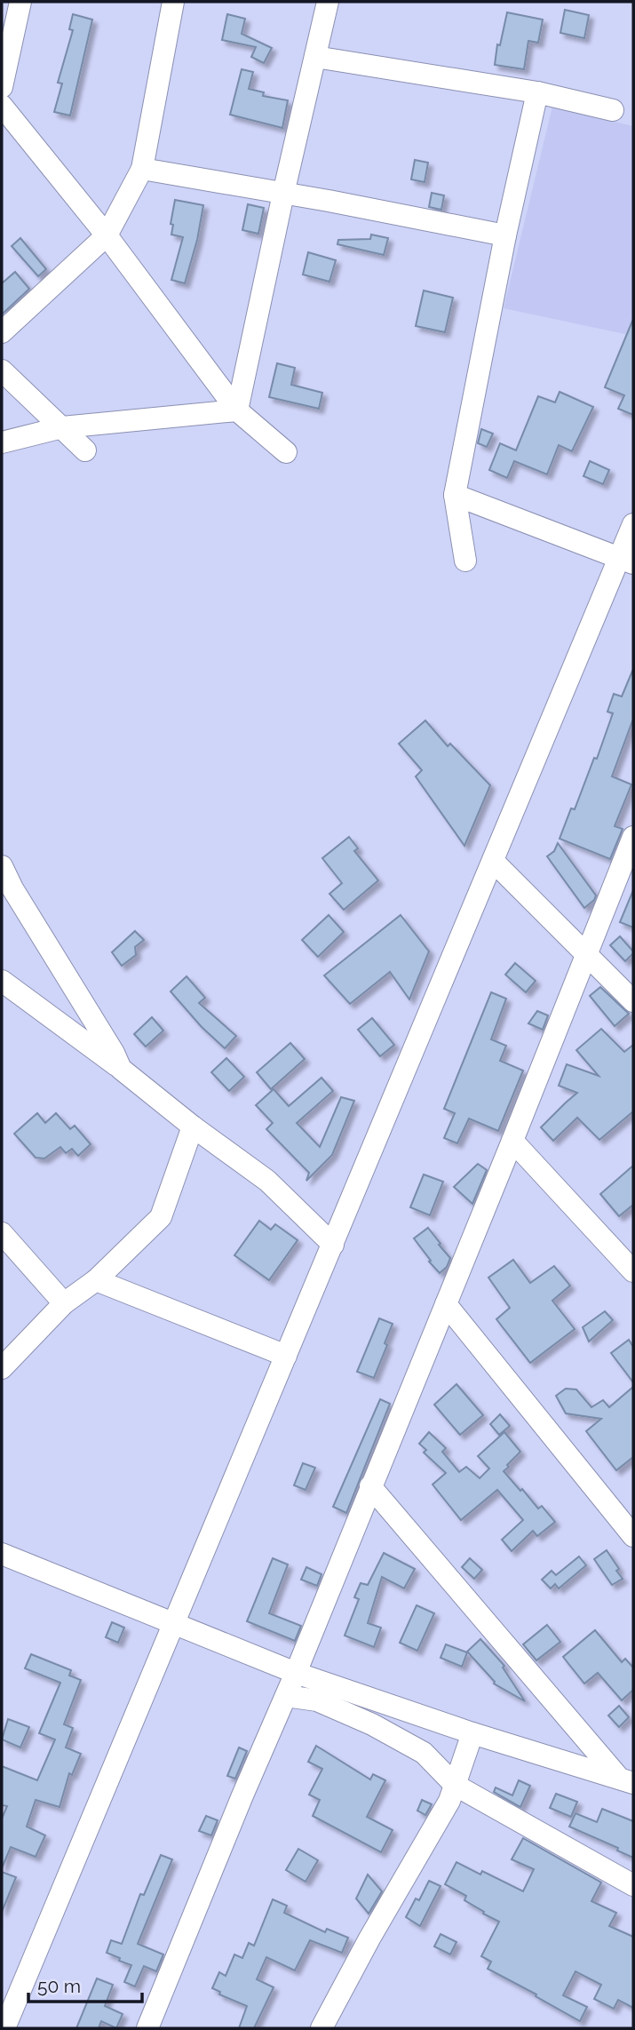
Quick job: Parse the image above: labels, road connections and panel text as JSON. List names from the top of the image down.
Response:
{
  "scale_bar": "50 m"
}
